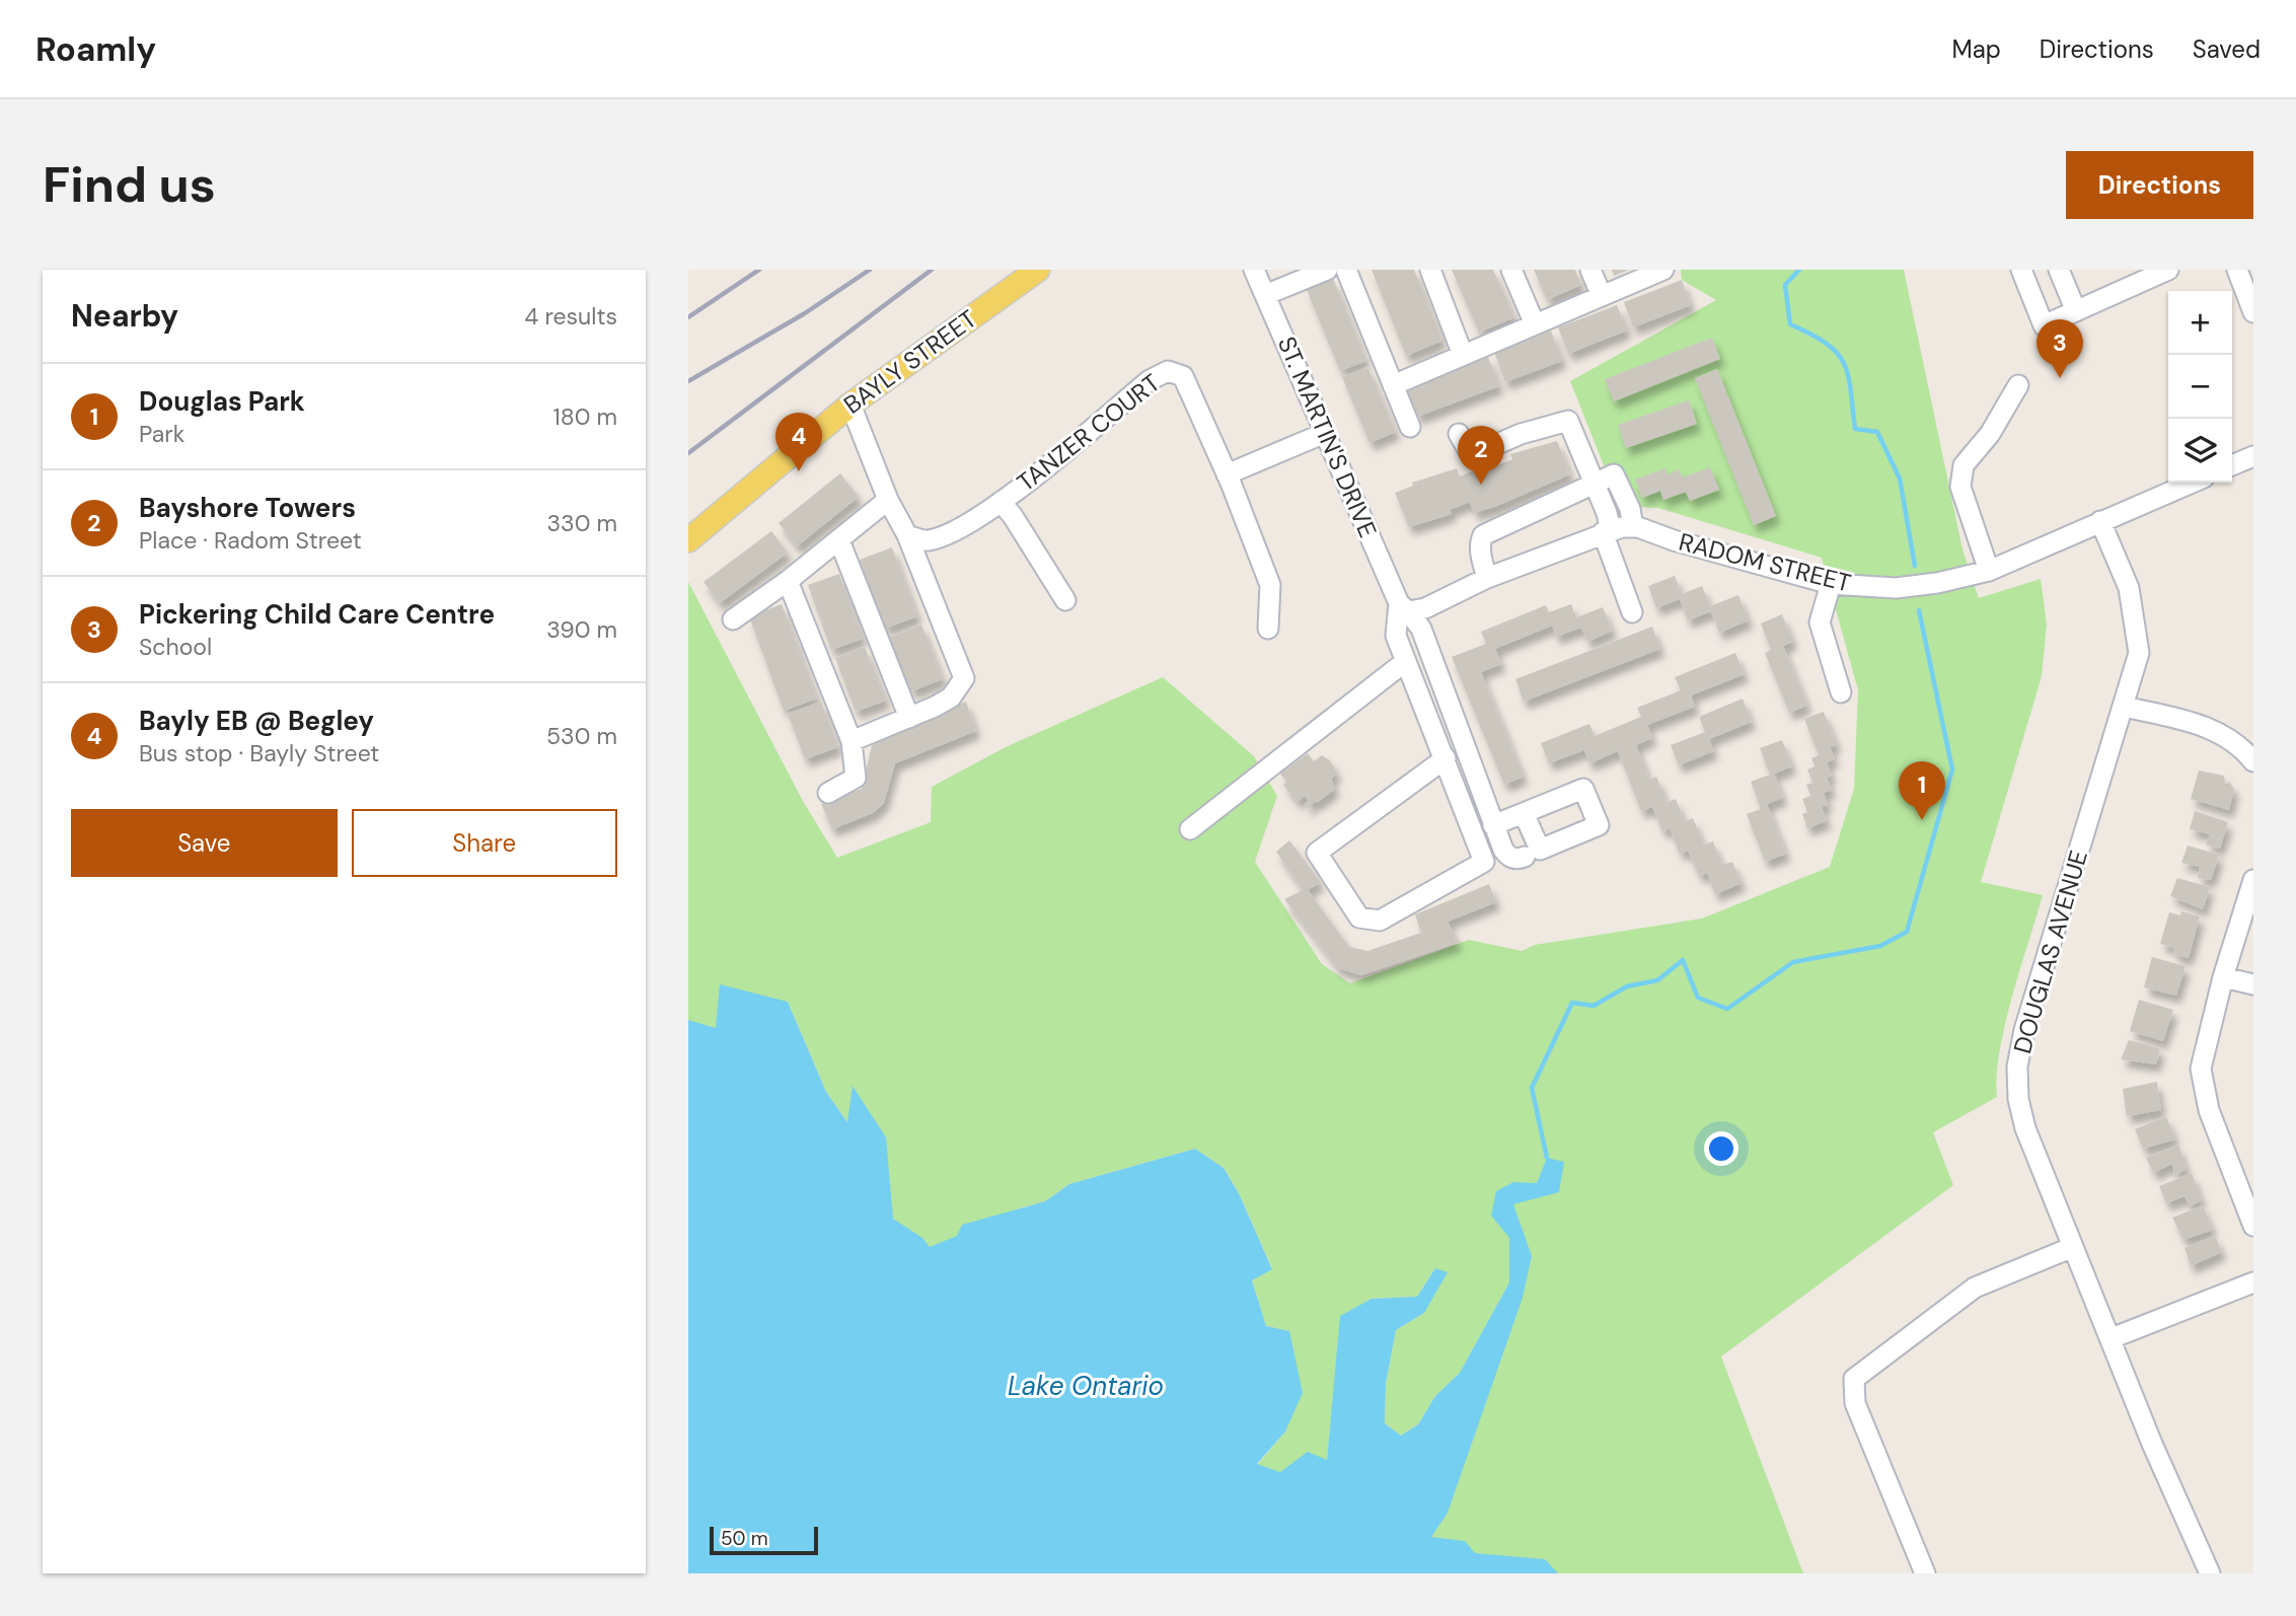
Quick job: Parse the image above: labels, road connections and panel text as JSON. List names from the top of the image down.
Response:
{
  "streets": {
    "main road": ["BAYLY STREET"],
    "street": [
      "TANZER COURT",
      "ST. MARTIN'S DRIVE",
      "RADOM STREET",
      "DOUGLAS AVENUE"
    ]
  },
  "crossings": [
    ["ST. MARTIN'S DRIVE", "RADOM STREET"],
    ["RADOM STREET", "DOUGLAS AVENUE"]
  ],
  "water": ["Lake Ontario"],
  "scale_bar": "50 m",
  "page": {
    "header": "Roamly",
    "nav": ["Map", "Directions", "Saved"],
    "buttons": [
      "Directions",
      ["Save", "Share"]
    ],
    "title": "Find us",
    "heading": ["Nearby", "4 results"],
    "map_buttons": ["+", "−"],
    "pins": [
      "3",
      "4",
      "2",
      "1"
    ],
    "list": [
      {
        "mark": "1",
        "name": "Douglas Park",
        "note": "Park",
        "value": "180 m"
      },
      {
        "mark": "2",
        "name": "Bayshore Towers",
        "note": "Place · Radom Street",
        "value": "330 m"
      },
      {
        "mark": "3",
        "name": "Pickering Child Care Centre",
        "note": "School",
        "value": "390 m"
      },
      {
        "mark": "4",
        "name": "Bayly EB @ Begley",
        "note": "Bus stop · Bayly Street",
        "value": "530 m"
      }
    ],
    "scale": "50 m"
  }
}
